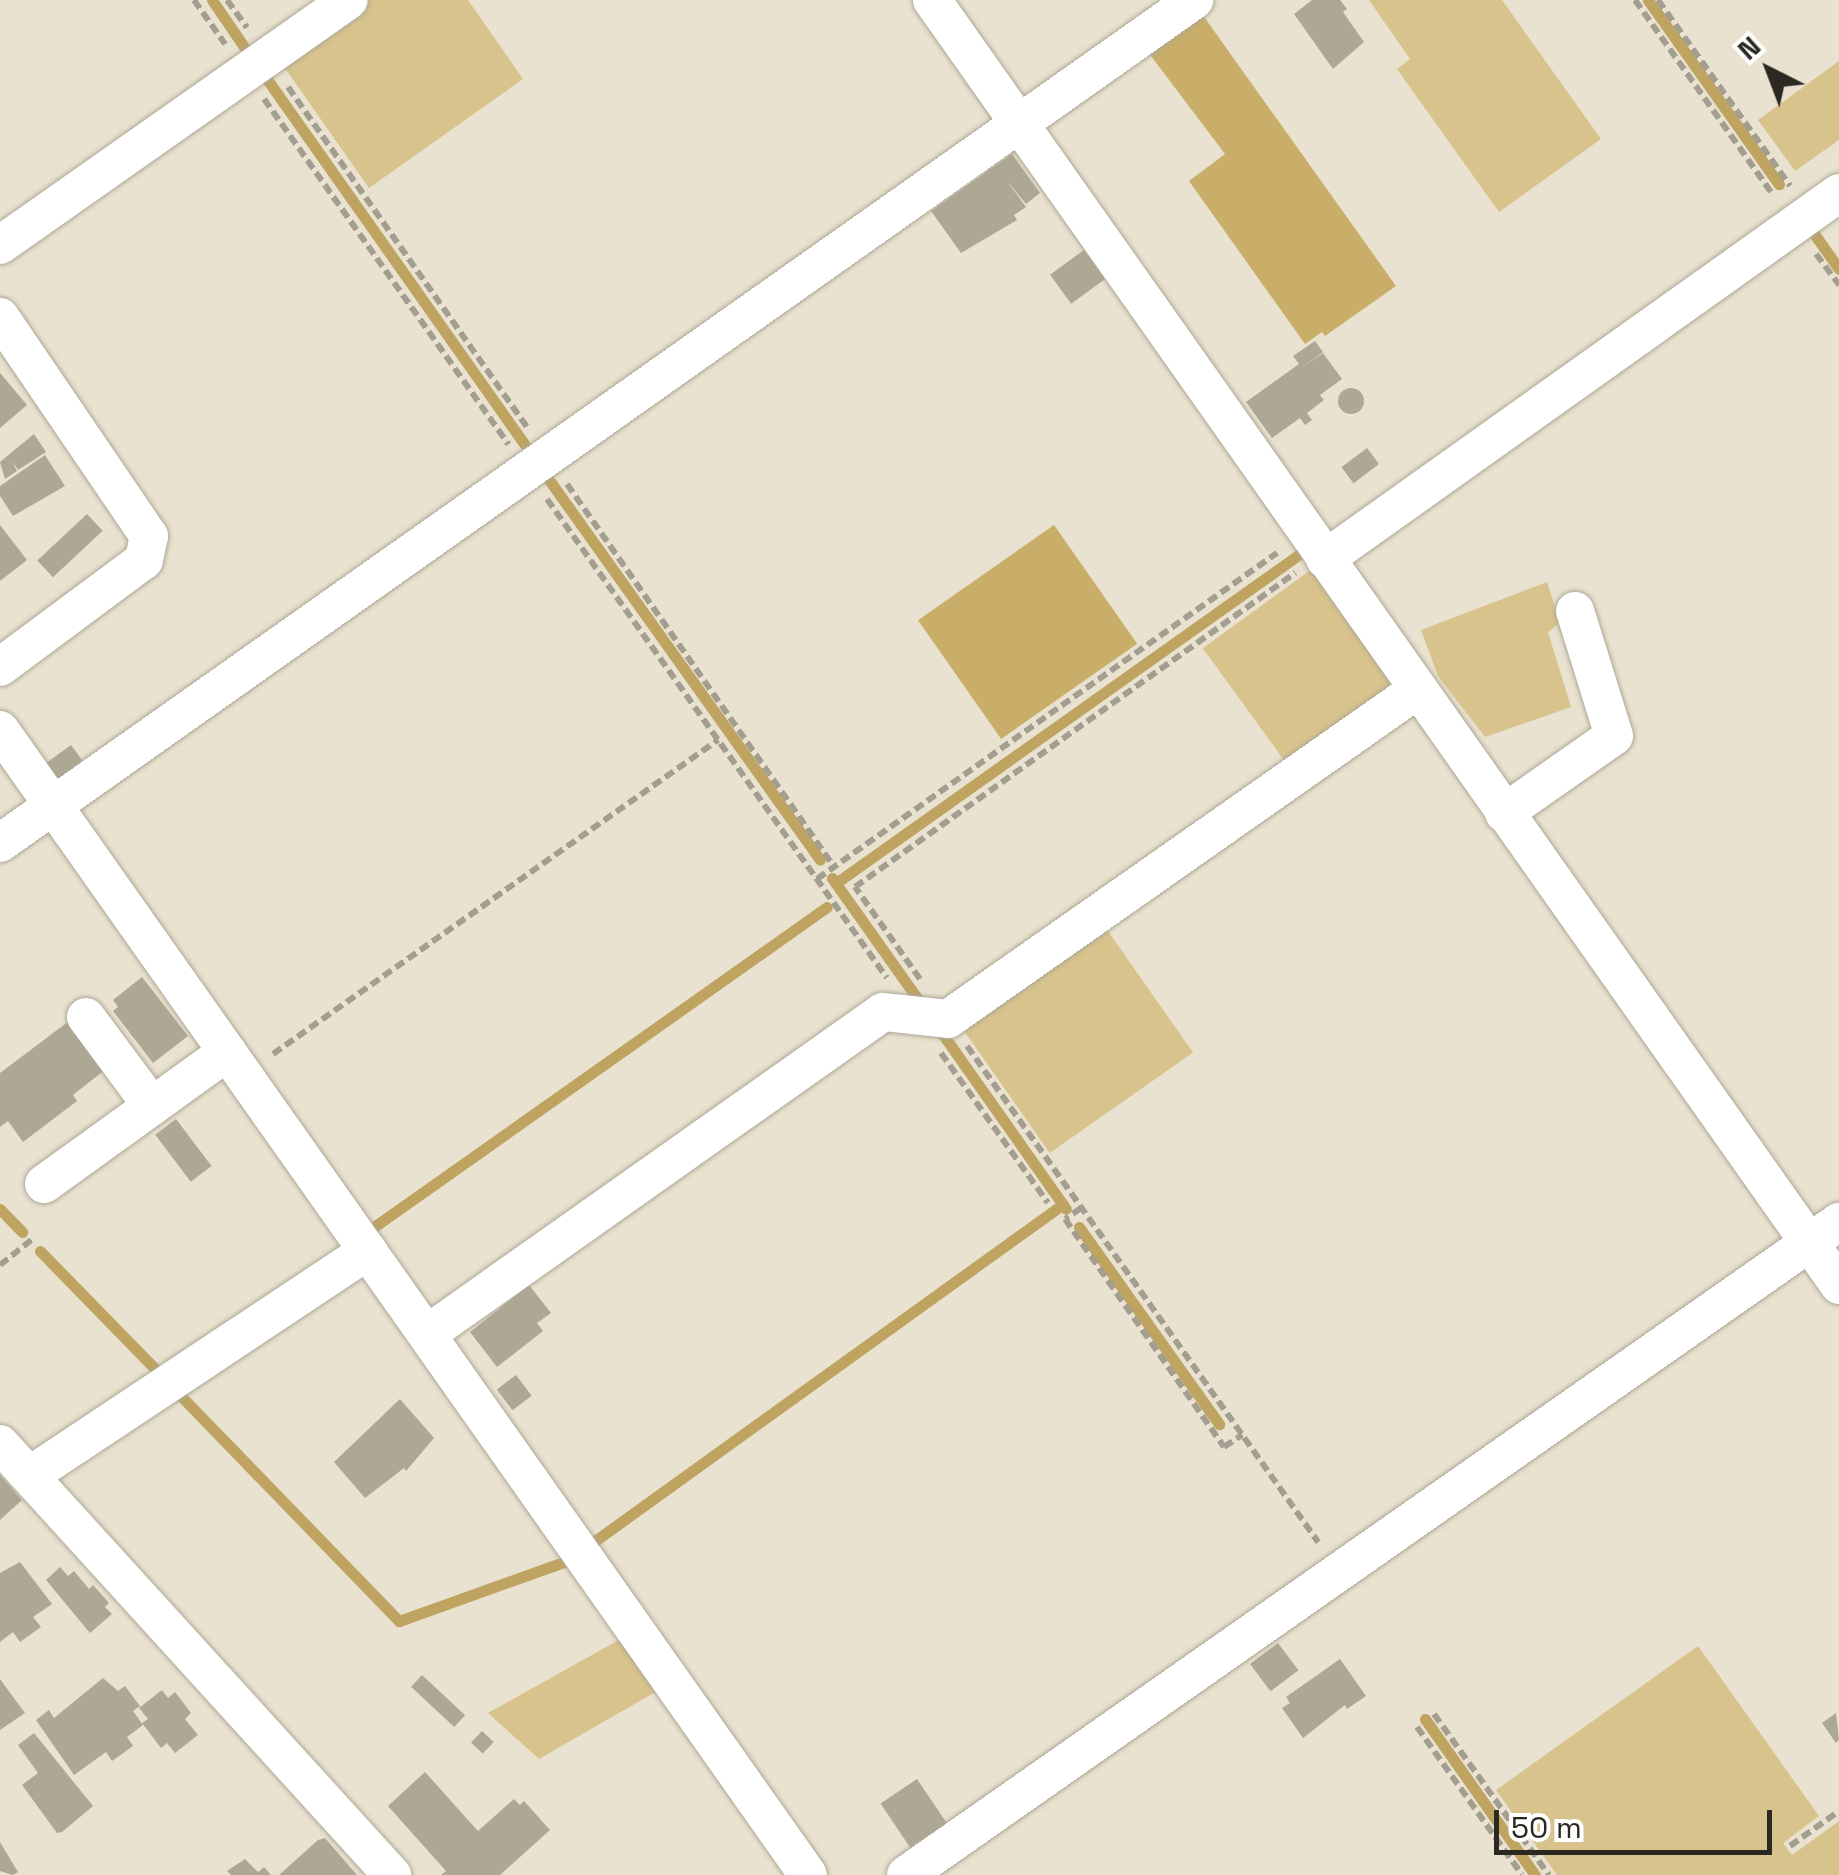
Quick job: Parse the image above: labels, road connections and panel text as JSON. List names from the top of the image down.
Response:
{
  "scale_bar": "50 m",
  "north": "top left"
}
